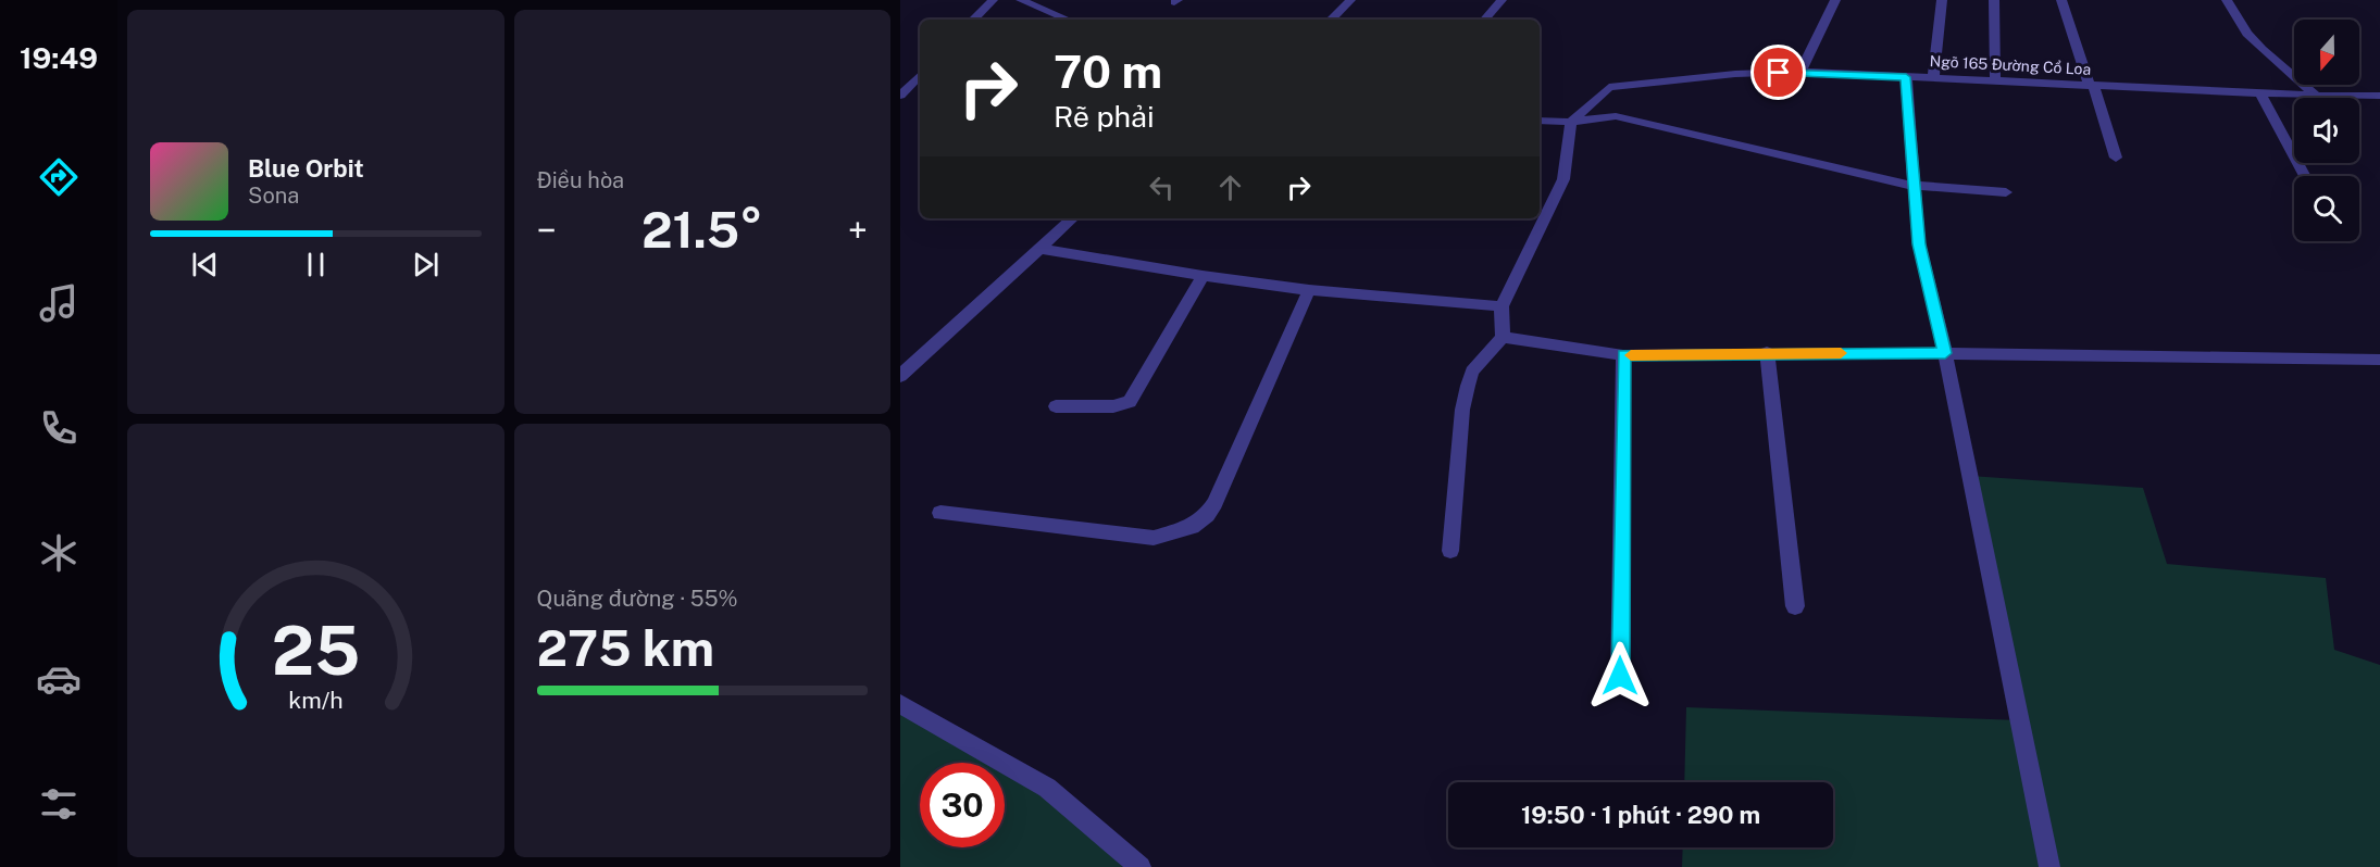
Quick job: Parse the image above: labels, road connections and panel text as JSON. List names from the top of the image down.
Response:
{
  "streets": {
    "street": ["Ngõ 165 Đường Cổ Loa"]
  },
  "north": "bottom",
  "page": {
    "tabs": "19:49",
    "tile": [
      "Điều hòa",
      ["Quãng đường · 55%", "275 km"]
    ],
    "turn": ["70 m", "Rẽ phải"],
    "song": ["Blue Orbit", "Sona"],
    "heat": ["−", "21.5°", "+"],
    "limit": "30",
    "trip": "19:50 · 1 phút · 290 m",
    "gauge": ["25", "km/h"]
  }
}
